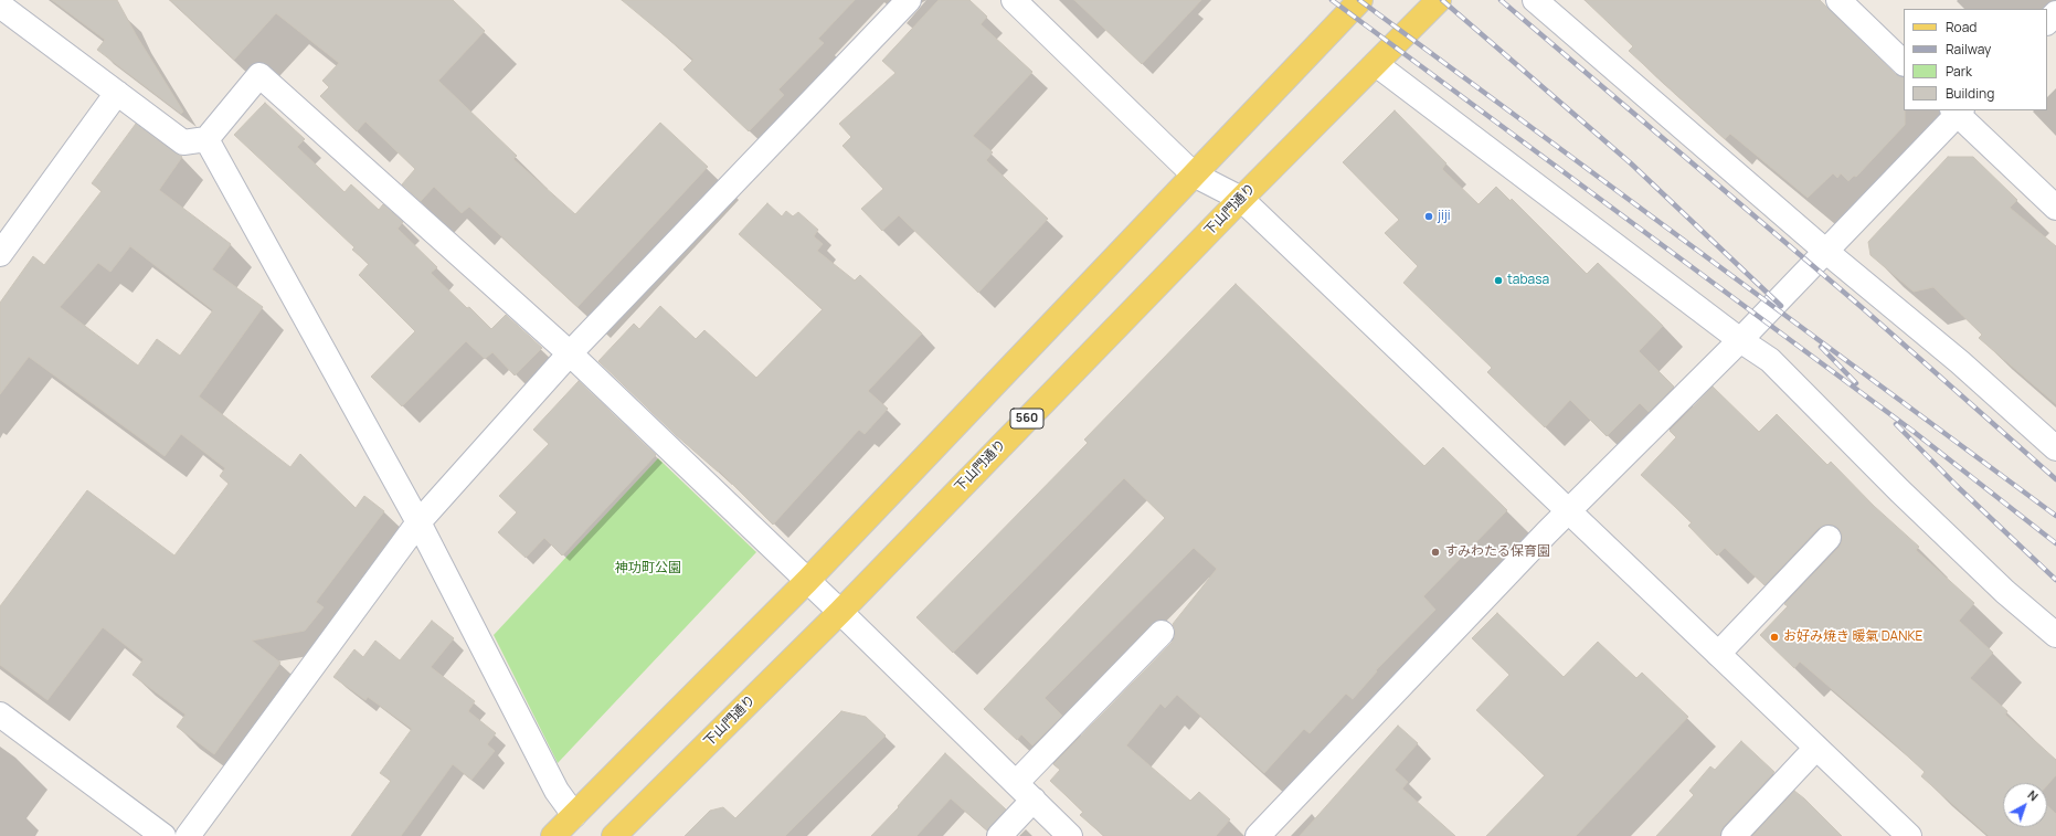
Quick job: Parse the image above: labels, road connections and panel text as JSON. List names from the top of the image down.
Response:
{
  "streets": {
    "main road": ["下山門通り", "560"]
  },
  "parks": ["神功町公園"],
  "places": [
    "jiji",
    "tabasa",
    "すみわたる保育園",
    "お好み焼き 暖氣 DANKE"
  ],
  "legend": [
    "Road",
    "Railway",
    "Park",
    "Building"
  ],
  "north": "top right"
}
